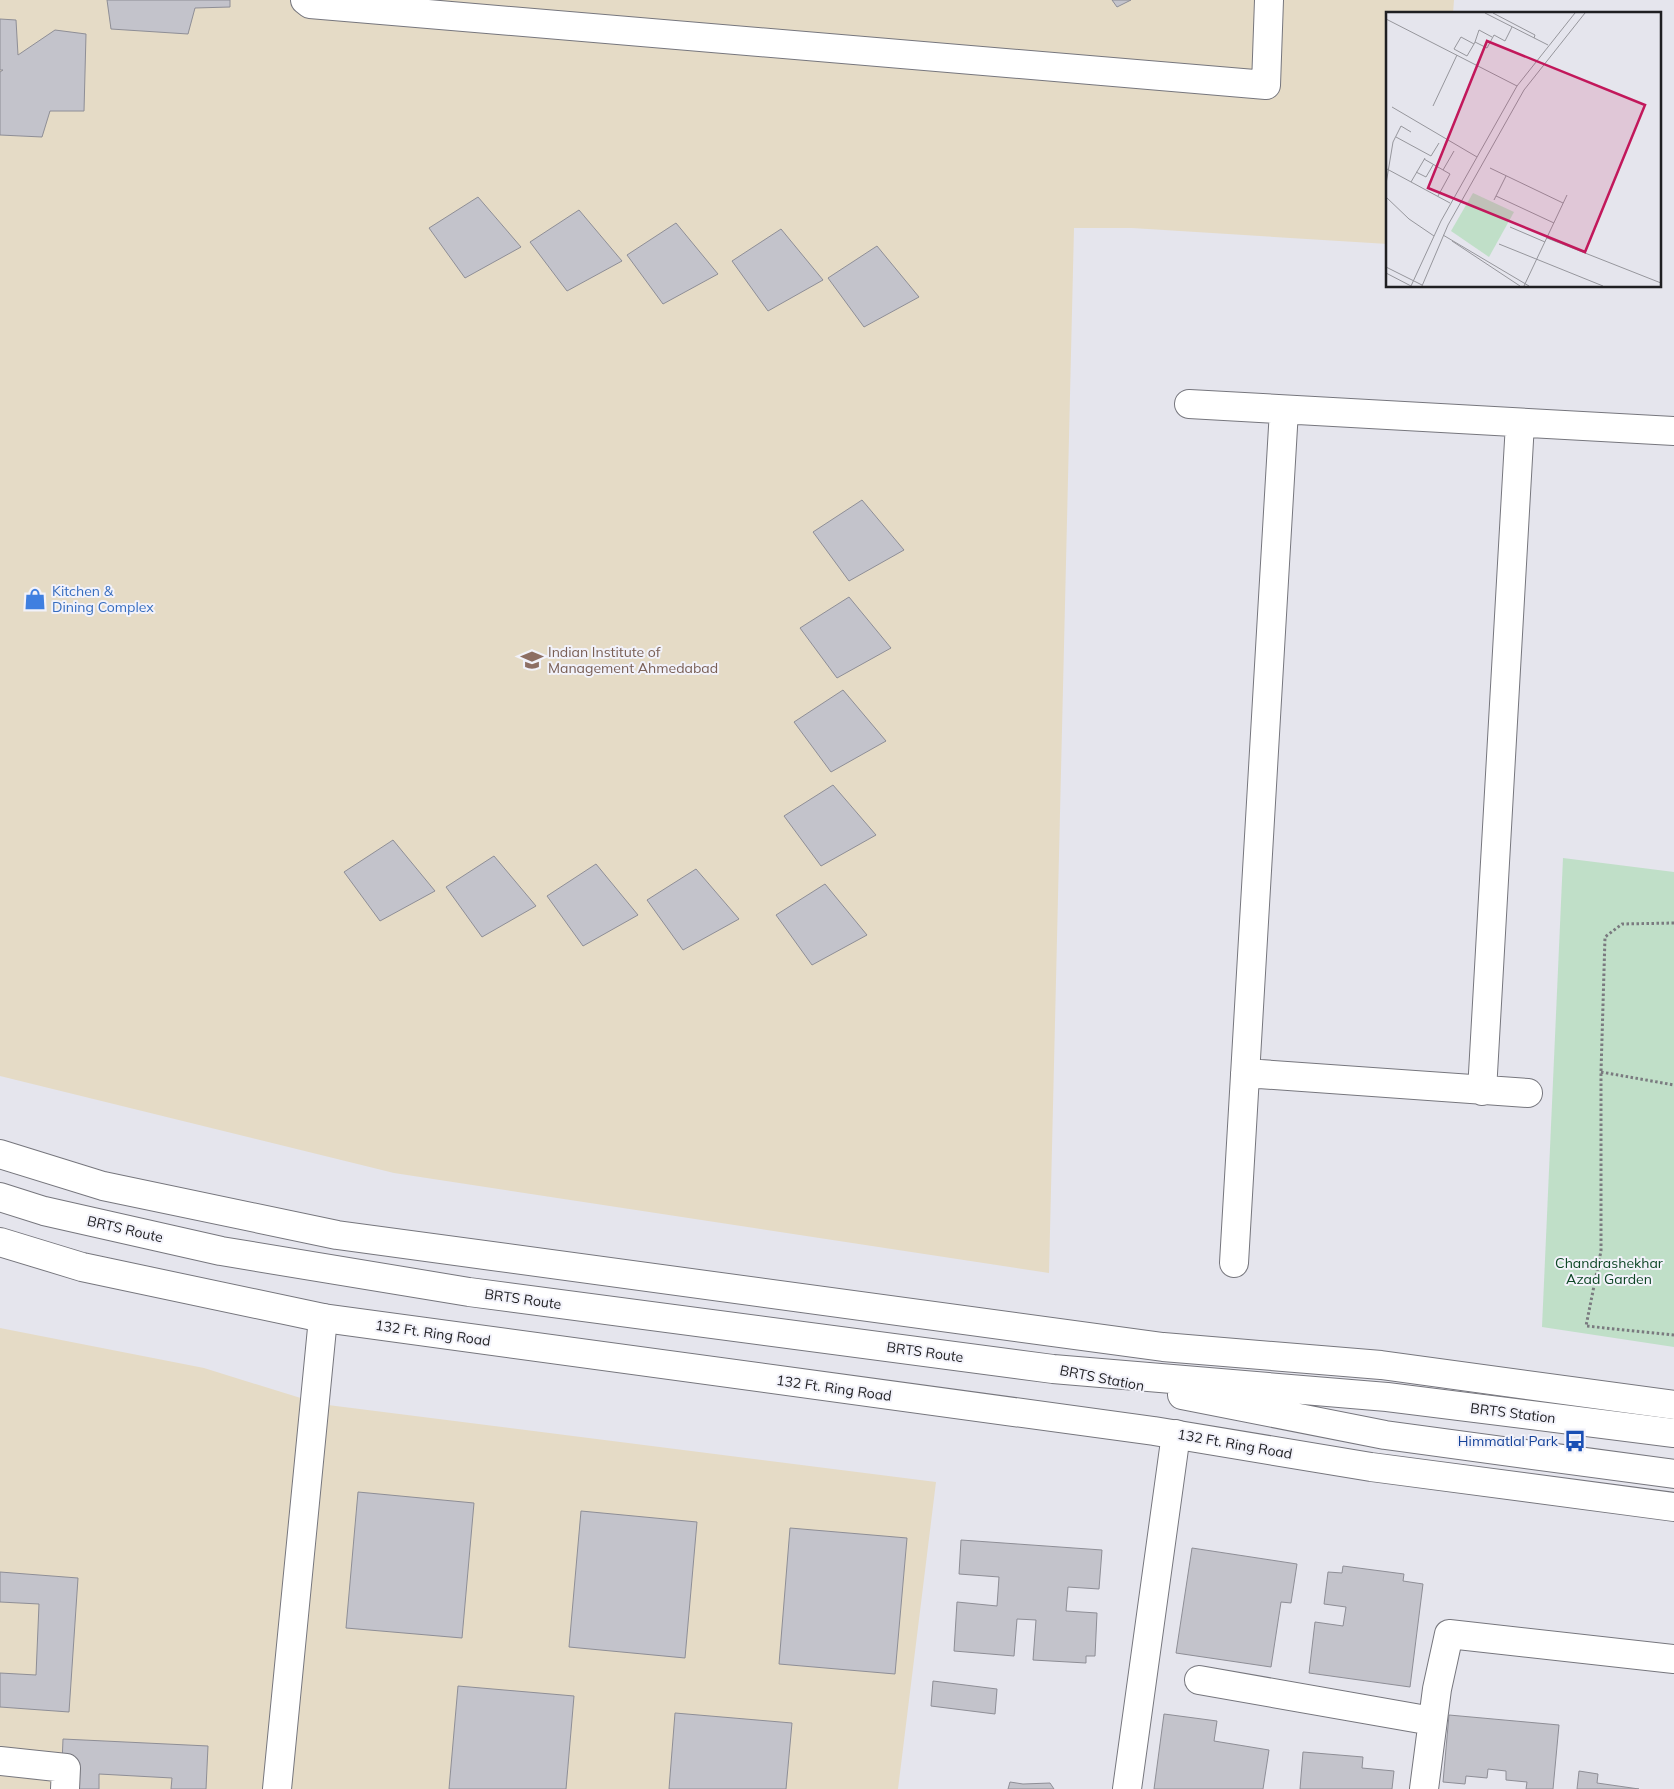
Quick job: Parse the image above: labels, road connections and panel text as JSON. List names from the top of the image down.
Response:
{
  "streets": {
    "street": ["BRTS Route", "132 Ft. Ring Road", "BRTS Station"]
  },
  "crossings": [
    ["BRTS Route", "BRTS Station"]
  ],
  "parks": ["Chandrashekhar Azad Garden"],
  "places": {
    "shop": ["Kitchen & Dining Complex"],
    "school or university": ["Indian Institute of Management Ahmedabad"],
    "bus stop": ["Himmatlal Park"]
  }
}
